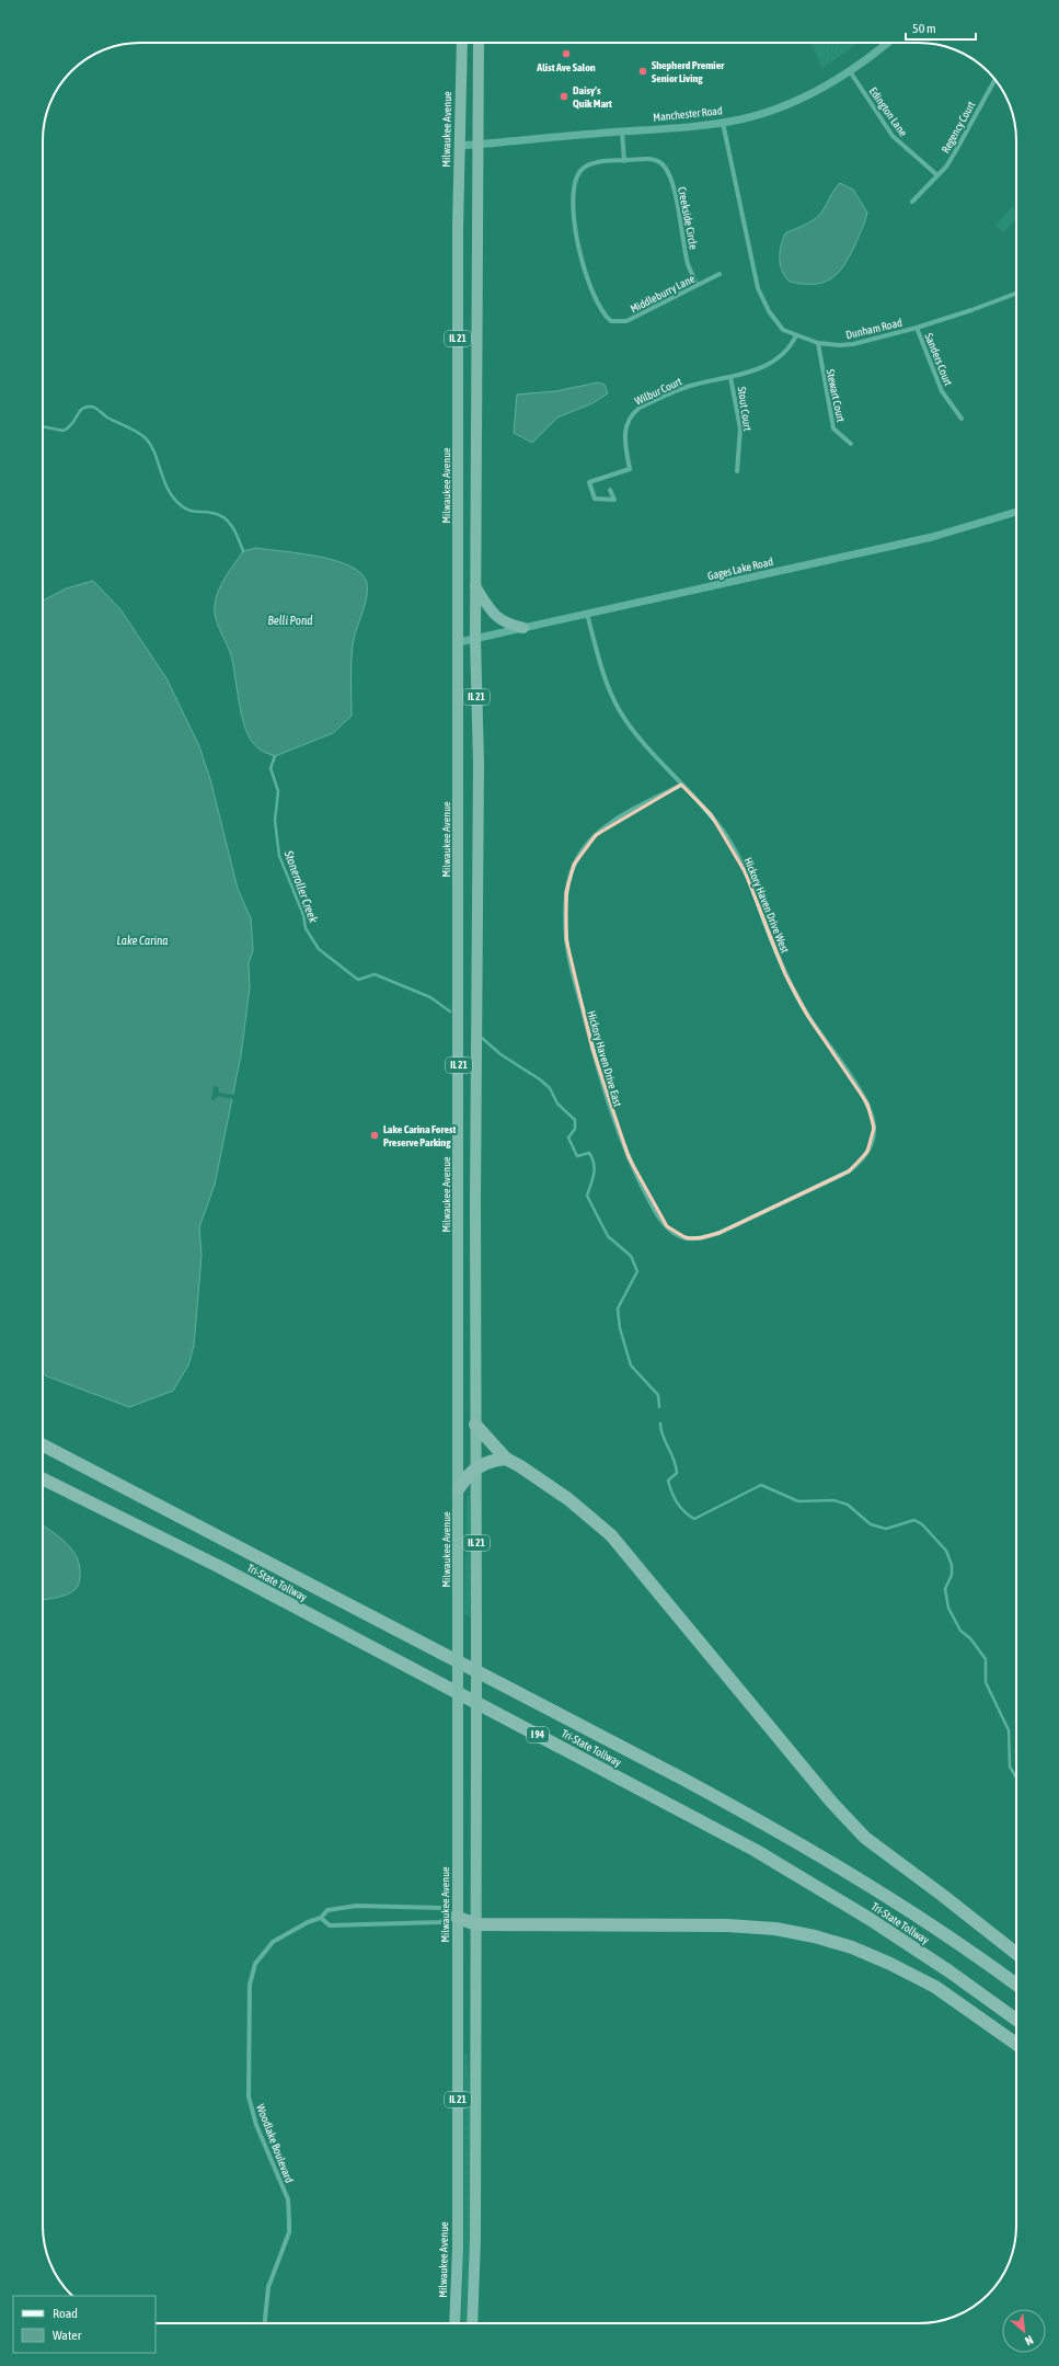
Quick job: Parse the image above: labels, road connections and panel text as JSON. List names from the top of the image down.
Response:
{
  "streets": {
    "highway": ["Tri-State Tollway", "I 94"],
    "main road": ["Milwaukee Avenue", "IL 21"],
    "street": [
      "Edington Lane",
      "Manchester Road",
      "Regency Court",
      "Creekside Circle",
      "Middleburry Lane",
      "Dunham Road",
      "Sanders Court",
      "Wilbur Court",
      "Stewart Court",
      "Stout Court",
      "Gages Lake Road",
      "Hickory Haven Drive West",
      "Hickory Haven Drive East",
      "Woodlake Boulevard"
    ]
  },
  "crossings": [
    ["Edington Lane", "Manchester Road"],
    ["Edington Lane", "Regency Court"],
    ["Manchester Road", "Milwaukee Avenue"],
    ["Manchester Road", "Dunham Road"],
    ["Manchester Road", "IL 21"],
    ["Milwaukee Avenue", "Gages Lake Road"],
    ["Milwaukee Avenue", "Woodlake Boulevard"],
    ["Creekside Circle", "Middleburry Lane"],
    ["Dunham Road", "Sanders Court"],
    ["Dunham Road", "Wilbur Court"],
    ["Dunham Road", "Stewart Court"],
    ["IL 21", "Gages Lake Road"],
    ["Wilbur Court", "Stout Court"],
    ["Gages Lake Road", "Hickory Haven Drive West"],
    ["Hickory Haven Drive West", "Hickory Haven Drive East"]
  ],
  "water": ["Belli Pond", "Stoneroller Creek", "Lake Carina"],
  "places": [
    "Alist Ave Salon",
    "Shepherd Premier Senior Living",
    "Daisy’s Quik Mart",
    "Lake Carina Forest Preserve Parking"
  ],
  "legend": ["Road", "Water"],
  "scale_bar": "50 m",
  "north": "bottom right"
}
